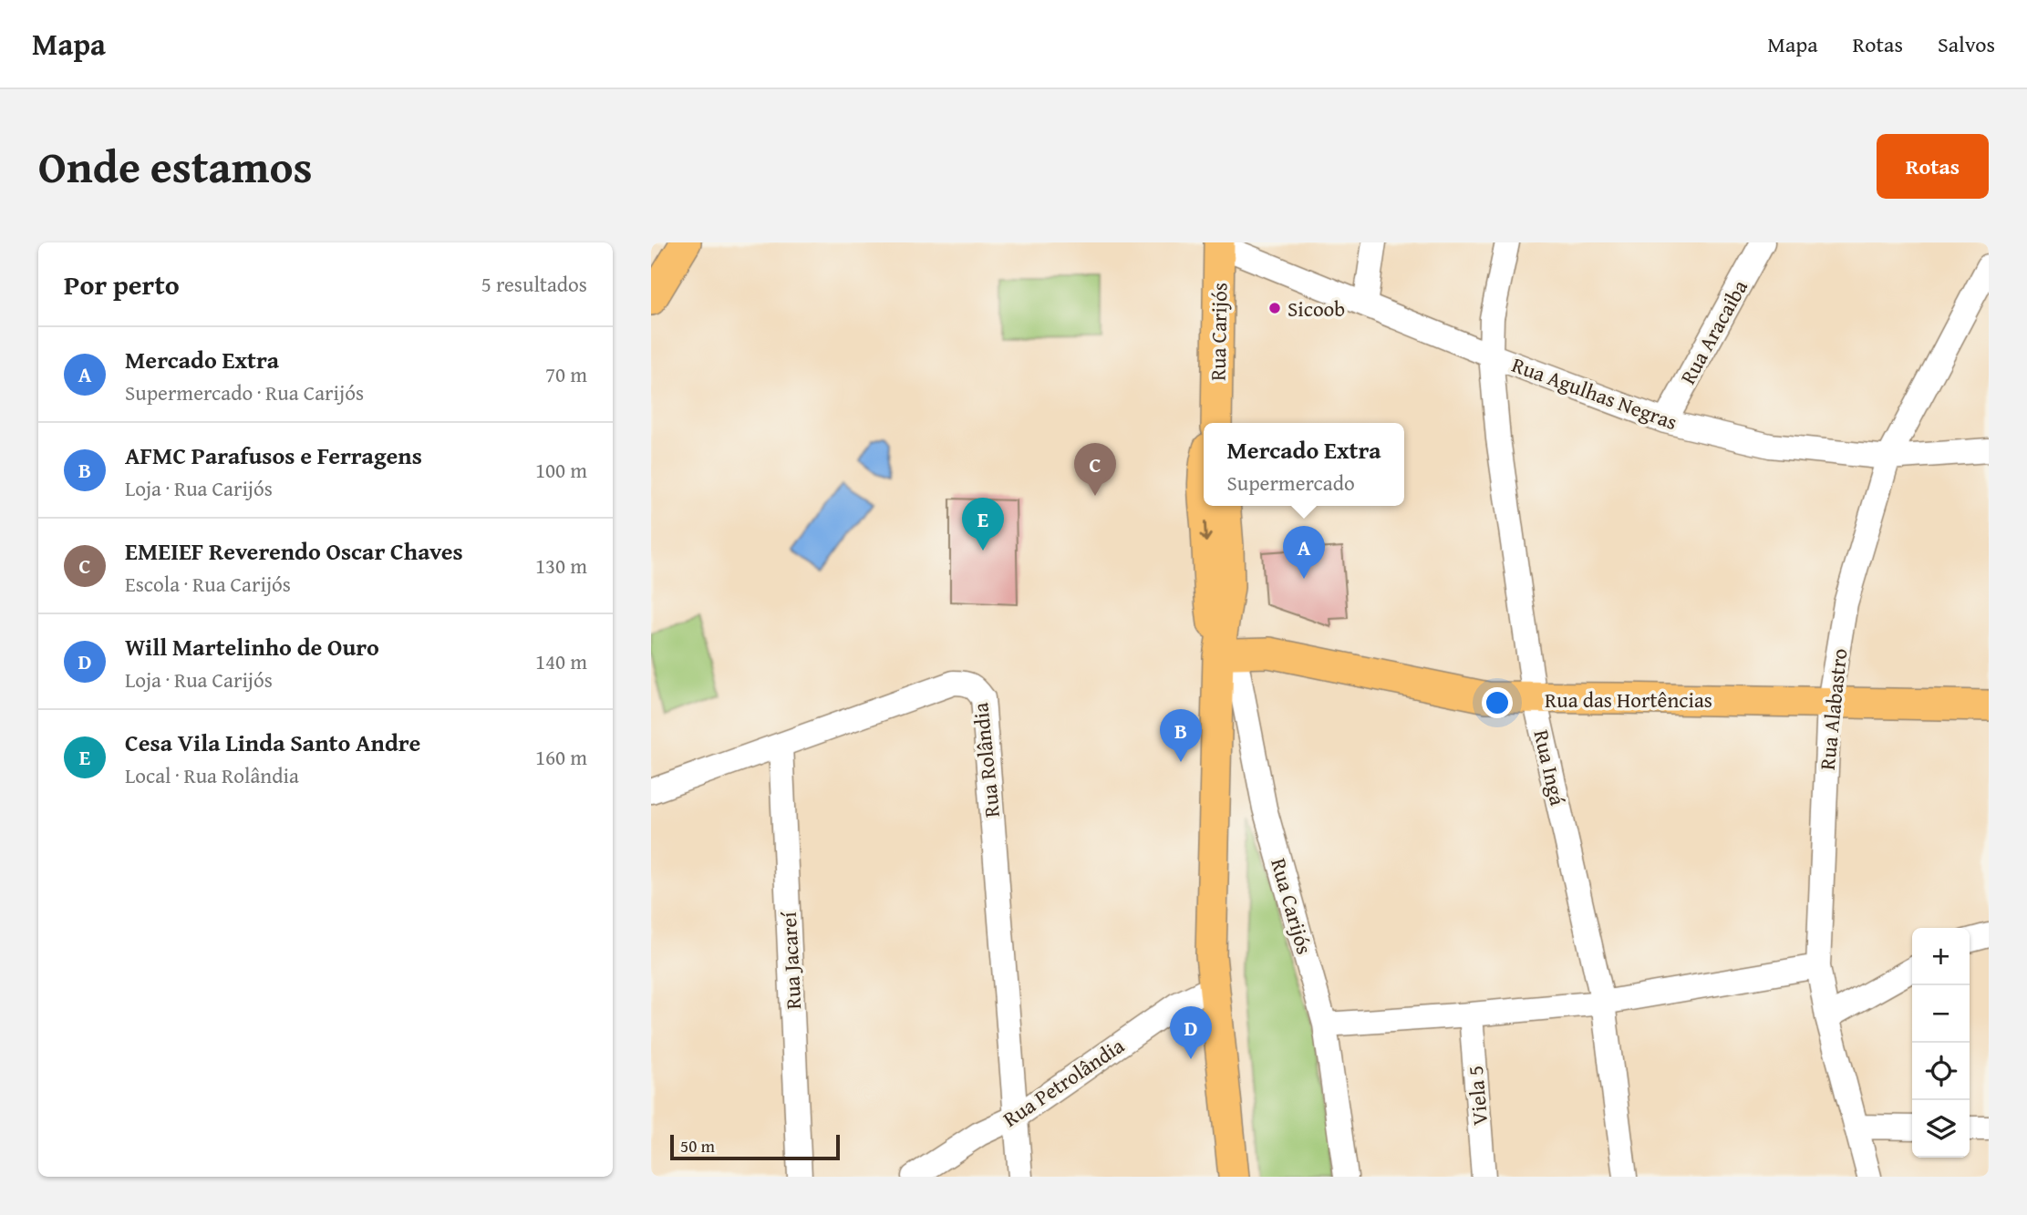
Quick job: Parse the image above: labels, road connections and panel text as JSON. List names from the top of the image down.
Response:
{
  "streets": {
    "main road": ["Rua Carijós", "Rua das Hortências"],
    "street": [
      "Rua Aracaiba",
      "Rua Agulhas Negras",
      "Rua Alabastro",
      "Rua Rolândia",
      "Rua Ingá",
      "Rua Jacareí",
      "Rua Petrolândia",
      "Viela 5"
    ]
  },
  "crossings": [
    ["Rua Carijós", "Rua Agulhas Negras"],
    ["Rua Carijós", "Rua das Hortências"],
    ["Rua Carijós", "Rua Petrolândia"],
    ["Rua Aracaiba", "Rua Agulhas Negras"],
    ["Rua Agulhas Negras", "Rua Alabastro"],
    ["Rua Agulhas Negras", "Rua Ingá"],
    ["Rua das Hortências", "Rua Alabastro"],
    ["Rua das Hortências", "Rua Ingá"],
    ["Rua Rolândia", "Rua Jacareí"],
    ["Rua Rolândia", "Rua Petrolândia"]
  ],
  "places": ["Sicoob"],
  "scale_bar": "50 m",
  "page": {
    "header": "Mapa",
    "nav": ["Mapa", "Rotas", "Salvos"],
    "title": "Onde estamos",
    "buttons": "Rotas",
    "heading": ["Por perto", "5 resultados"],
    "list": [
      {
        "mark": "A",
        "name": "Mercado Extra",
        "note": "Supermercado · Rua Carijós",
        "value": "70 m"
      },
      {
        "mark": "B",
        "name": "AFMC Parafusos e Ferragens",
        "note": "Loja · Rua Carijós",
        "value": "100 m"
      },
      {
        "mark": "C",
        "name": "EMEIEF Reverendo Oscar Chaves",
        "note": "Escola · Rua Carijós",
        "value": "130 m"
      },
      {
        "mark": "D",
        "name": "Will Martelinho de Ouro",
        "note": "Loja · Rua Carijós",
        "value": "140 m"
      },
      {
        "mark": "E",
        "name": "Cesa Vila Linda Santo Andre",
        "note": "Local · Rua Rolândia",
        "value": "160 m"
      }
    ],
    "popup": ["Mercado Extra", "Supermercado"],
    "pins": [
      "C",
      "E",
      "A",
      "B",
      "D"
    ],
    "map_buttons": ["+", "−"],
    "scale": "50 m"
  }
}
